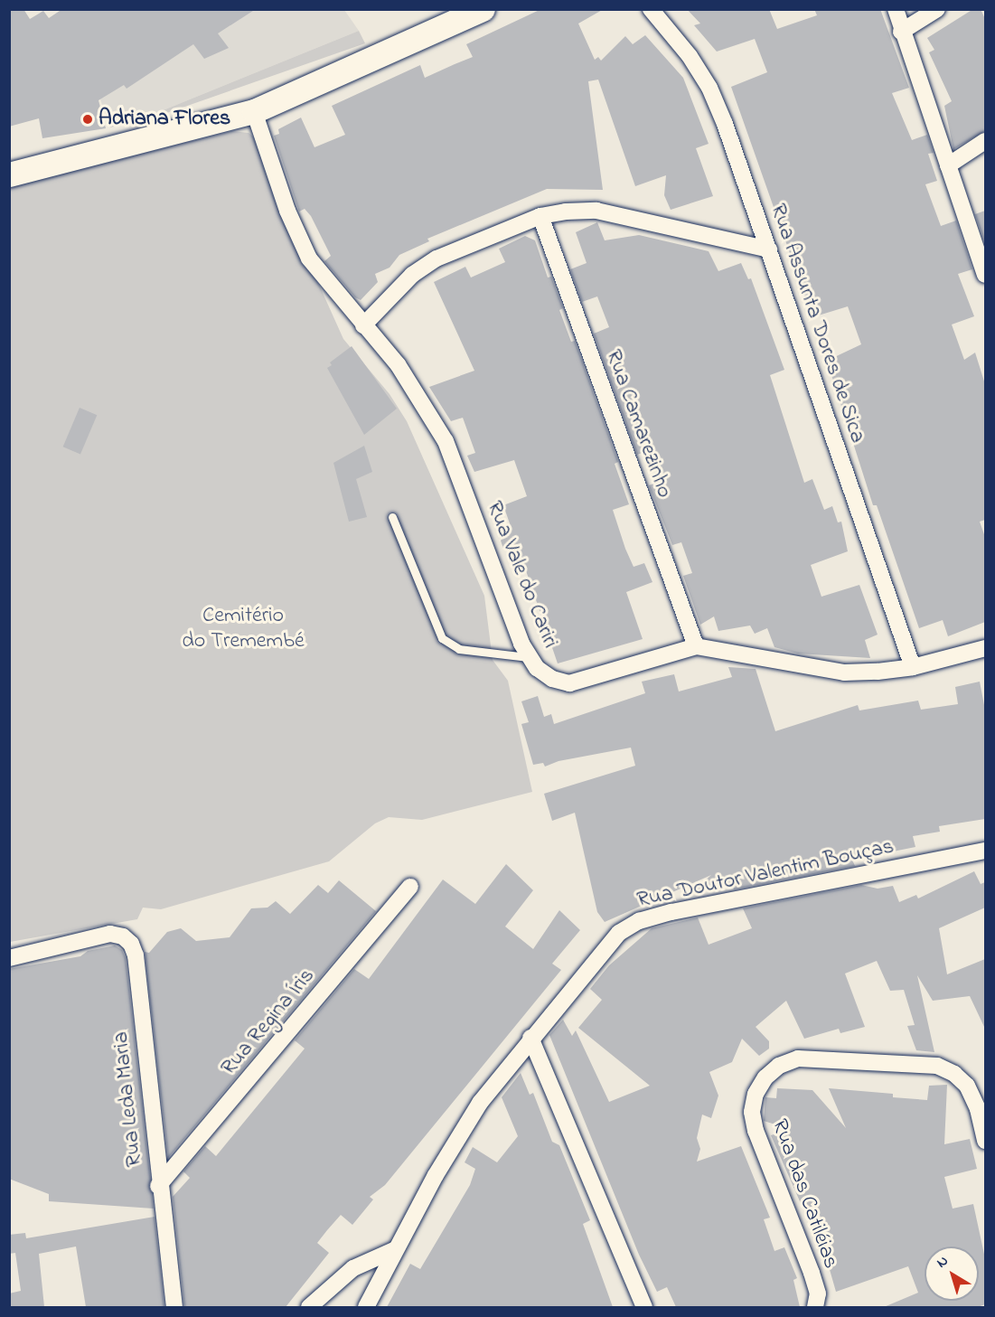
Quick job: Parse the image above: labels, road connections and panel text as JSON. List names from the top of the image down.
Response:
{
  "streets": {
    "street": [
      "Rua Assunta Dores de Sica",
      "Rua Camarezinho",
      "Rua Vale do Cariri",
      "Rua Doutor Valentim Bouças",
      "Rua Regina Íris",
      "Rua Leda Maria",
      "Rua das Catiléias"
    ]
  },
  "crossings": [
    ["Rua Assunta Dores de Sica", "Rua Vale do Cariri"],
    ["Rua Camarezinho", "Rua Vale do Cariri"],
    ["Rua Regina Íris", "Rua Leda Maria"]
  ],
  "parks": ["Cemitério do Tremembé"],
  "places": ["Adriana Flores"],
  "north": "top left"
}
